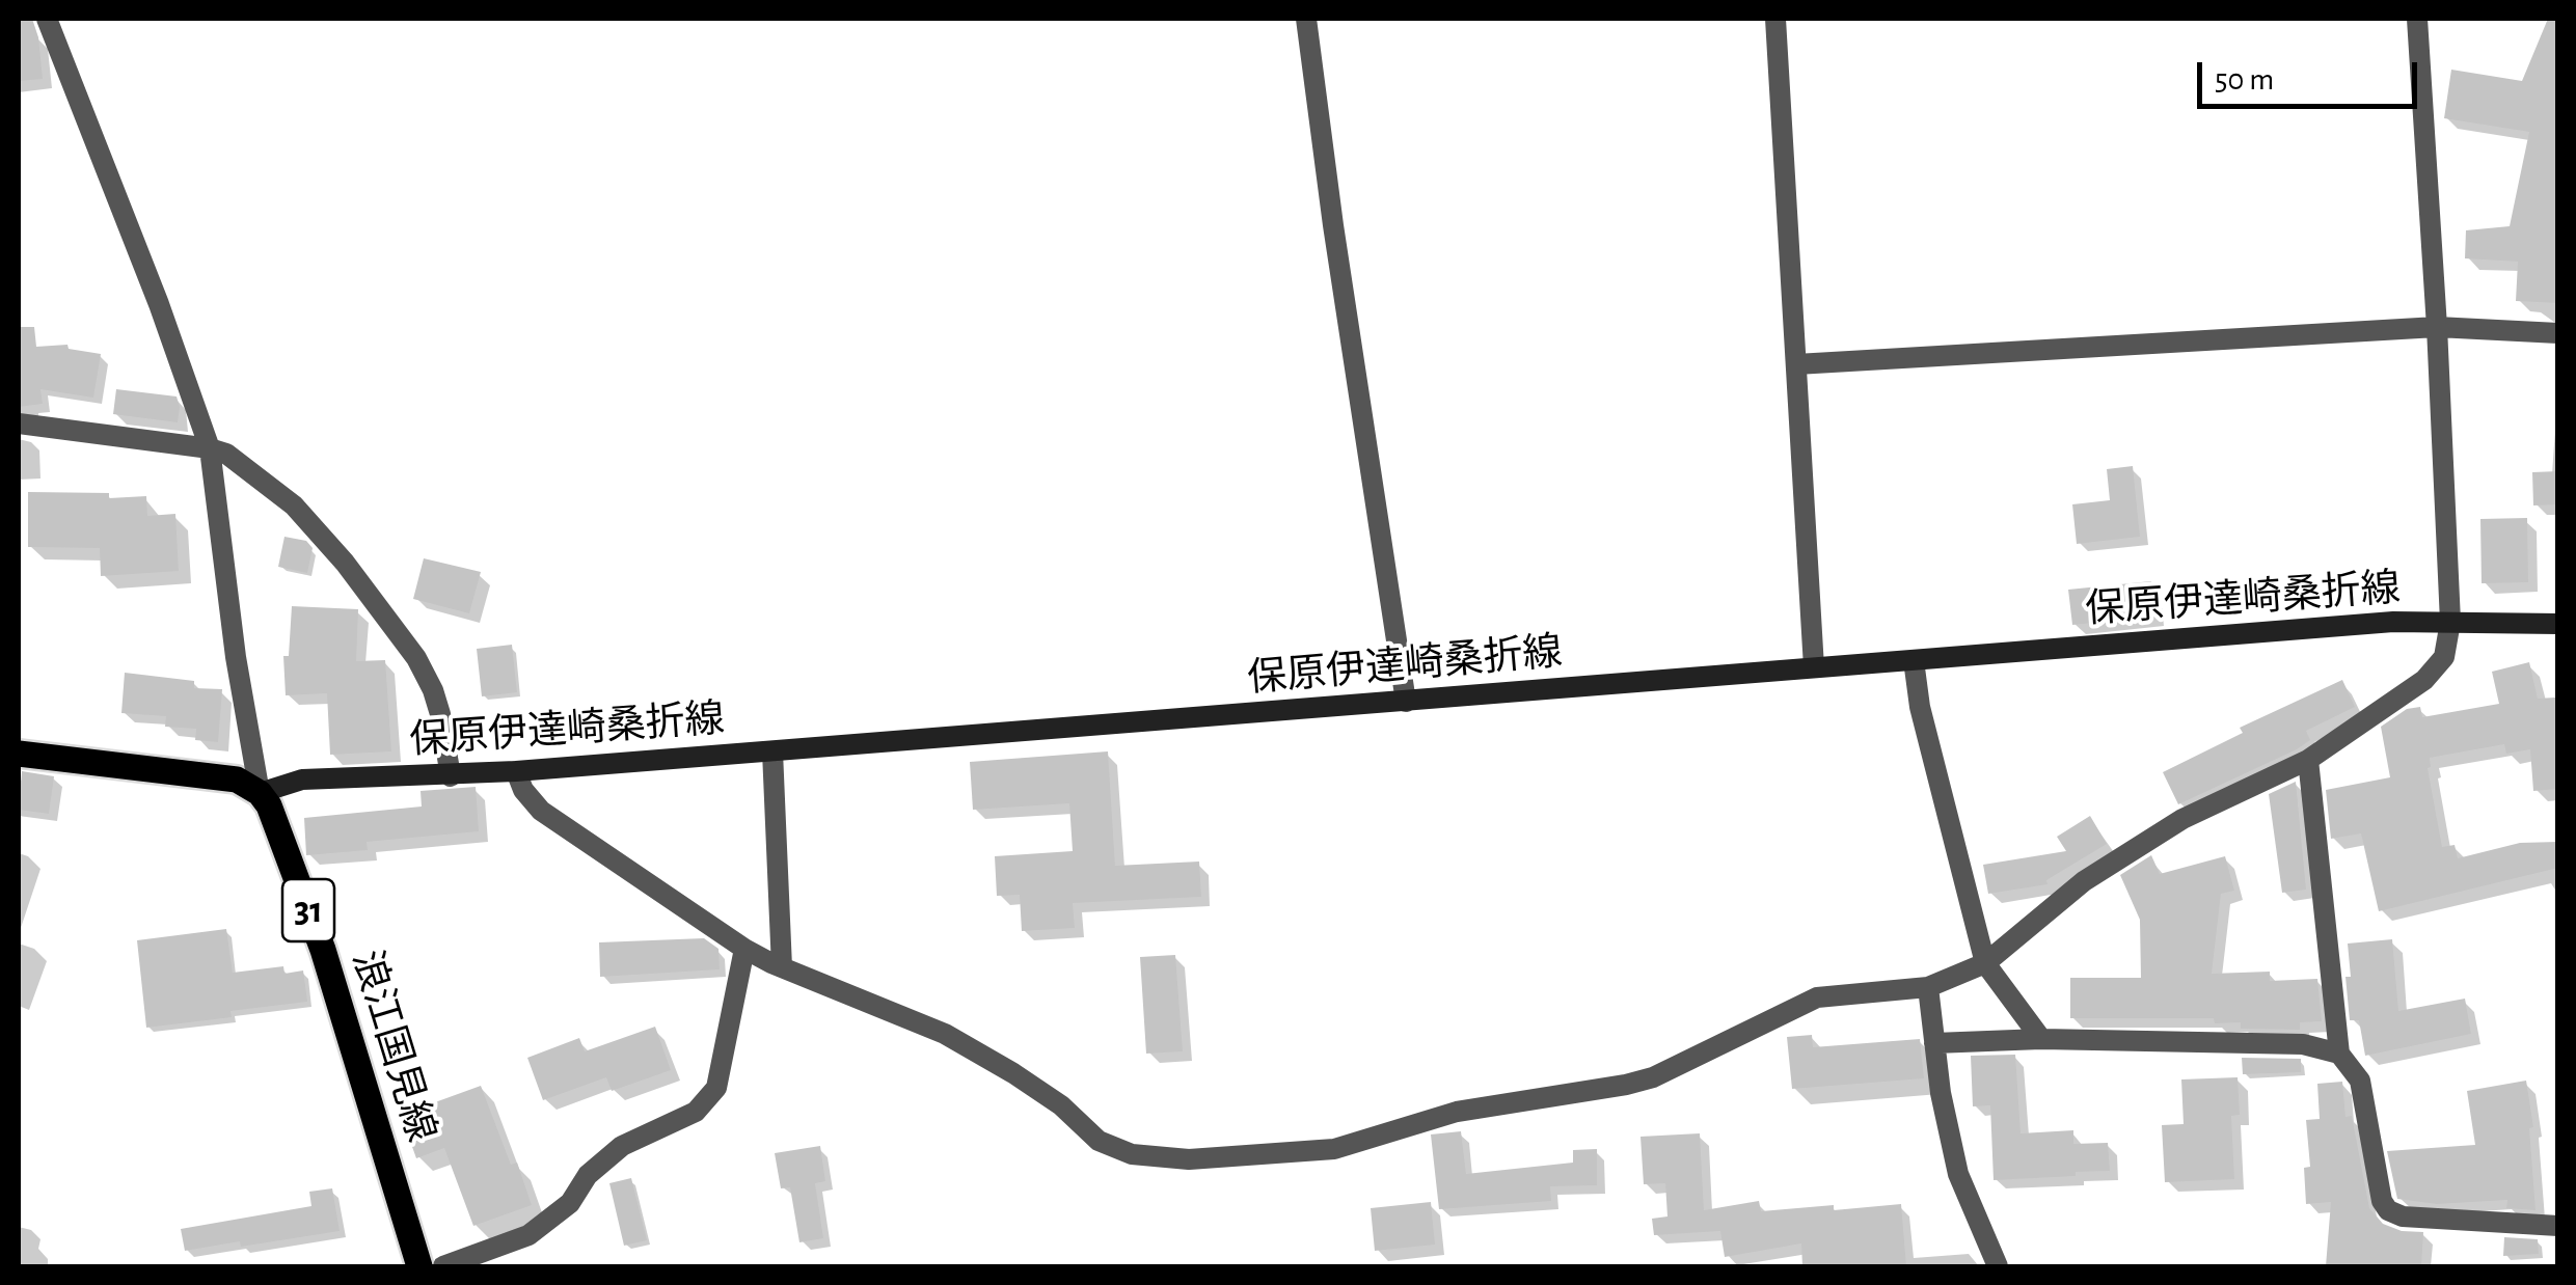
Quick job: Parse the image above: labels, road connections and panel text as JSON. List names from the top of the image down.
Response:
{
  "streets": {
    "main road": ["保原伊達崎桑折線", "31", "浪江国見線"]
  },
  "crossings": [
    ["保原伊達崎桑折線", "浪江国見線"]
  ],
  "scale_bar": "50 m"
}
